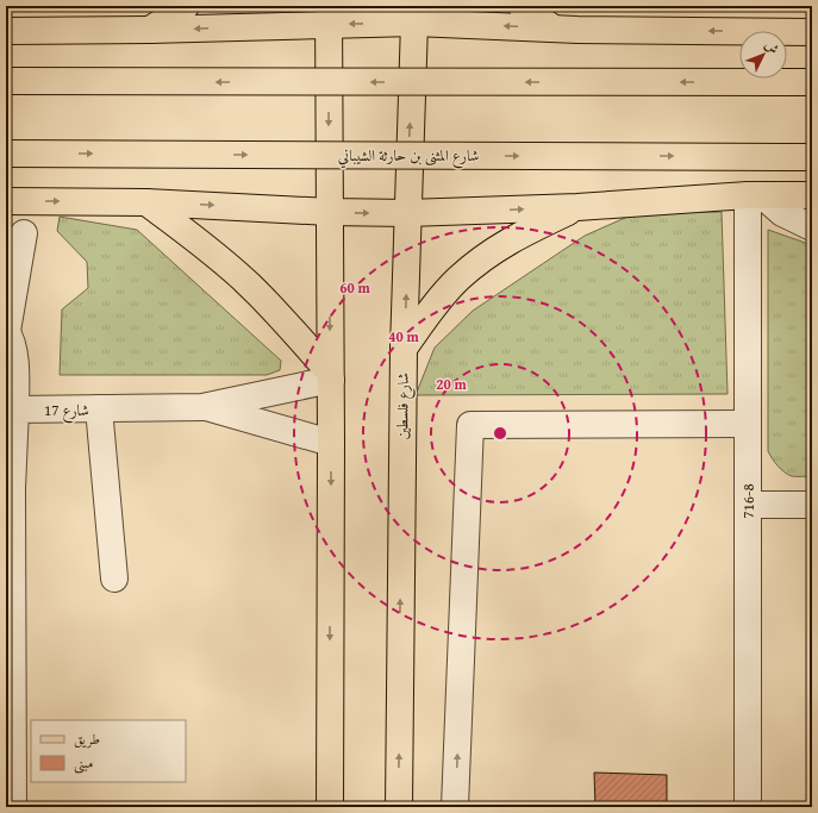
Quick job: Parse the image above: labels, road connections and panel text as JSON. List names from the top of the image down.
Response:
{
  "streets": {
    "main road": ["شارع المثنى بن حارثة الشيباني", "شارع فلسطين"],
    "street": ["شارع 17", "716-8"]
  },
  "legend": ["طريق", "مبنى"],
  "north": "top right",
  "rings": ["60 m", "40 m", "20 m"]
}
